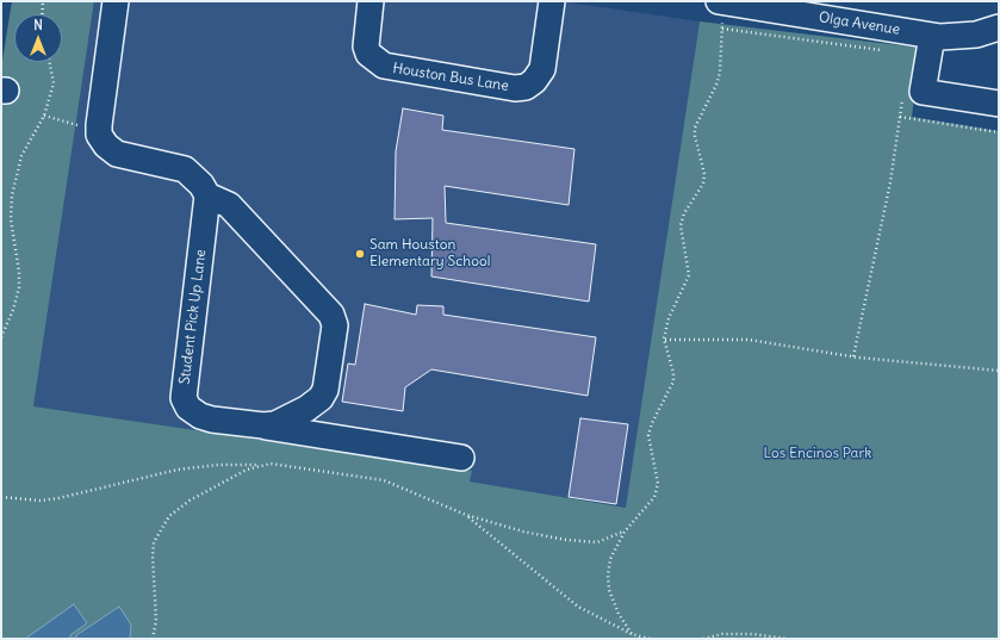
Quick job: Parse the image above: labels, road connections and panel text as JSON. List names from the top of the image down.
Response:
{
  "streets": {
    "street": ["Olga Avenue", "Houston Bus Lane", "Student Pick Up Lane"]
  },
  "parks": ["Los Encinos Park"],
  "places": ["Sam Houston Elementary School"],
  "north": "top"
}
